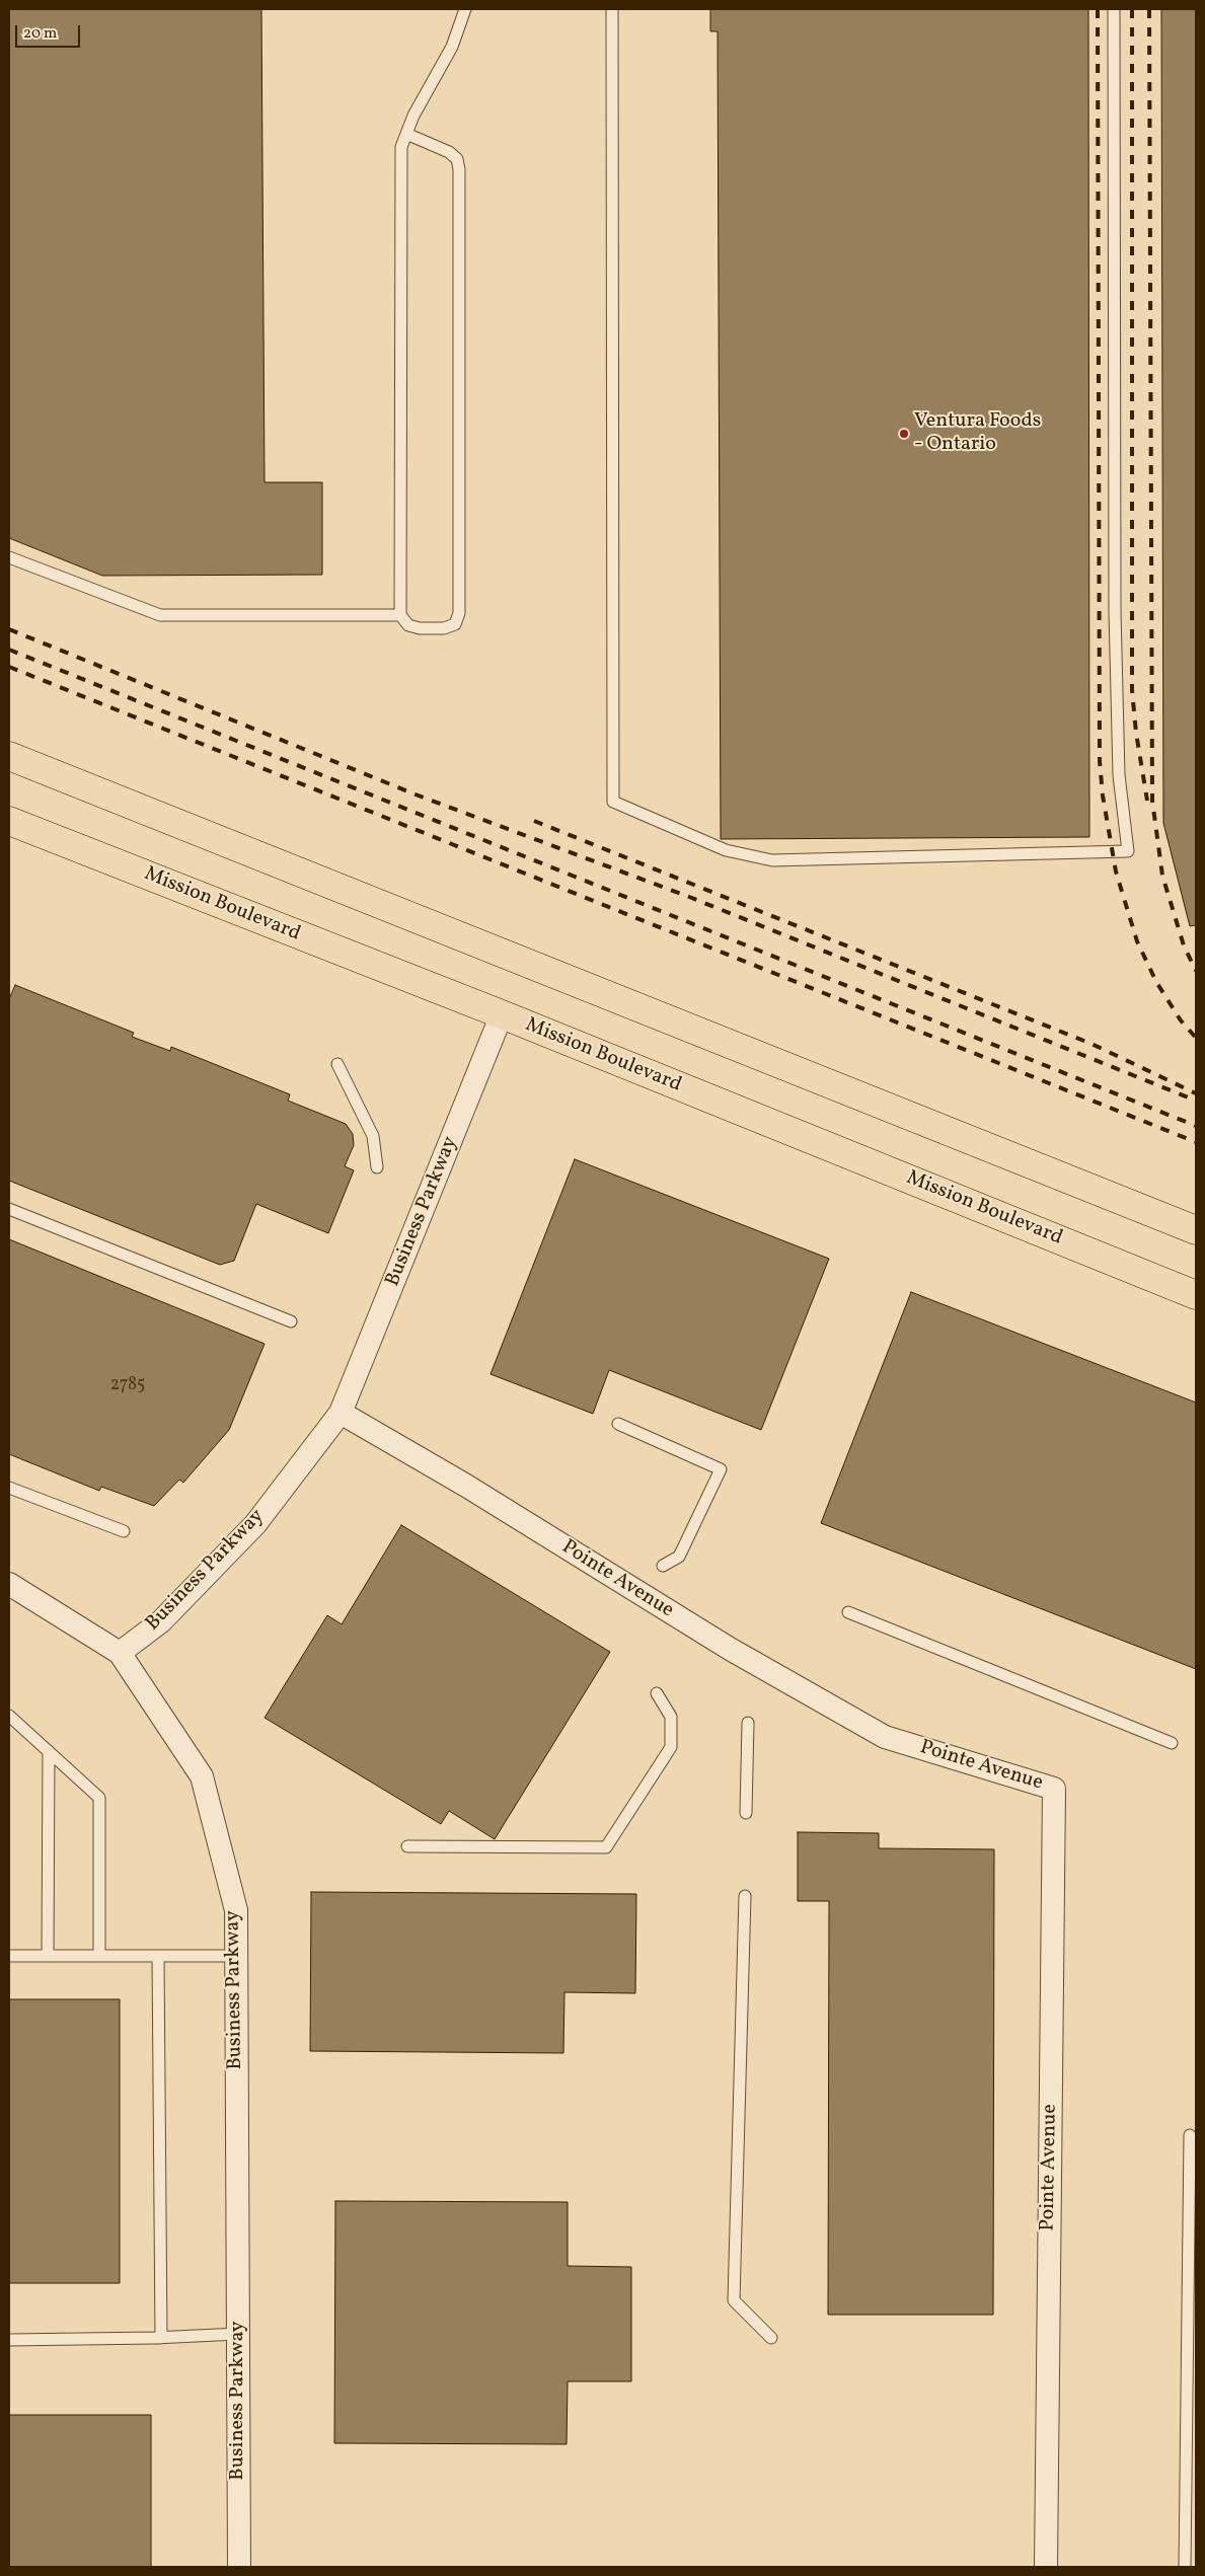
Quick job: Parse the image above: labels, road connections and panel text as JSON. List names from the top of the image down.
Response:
{
  "streets": {
    "main road": ["Mission Boulevard"],
    "street": ["Business Parkway", "Pointe Avenue"]
  },
  "crossings": [
    ["Mission Boulevard", "Business Parkway"],
    ["Business Parkway", "Pointe Avenue"]
  ],
  "places": ["Ventura Foods - Ontario"],
  "house_numbers": ["2785"],
  "scale_bar": "20 m"
}
